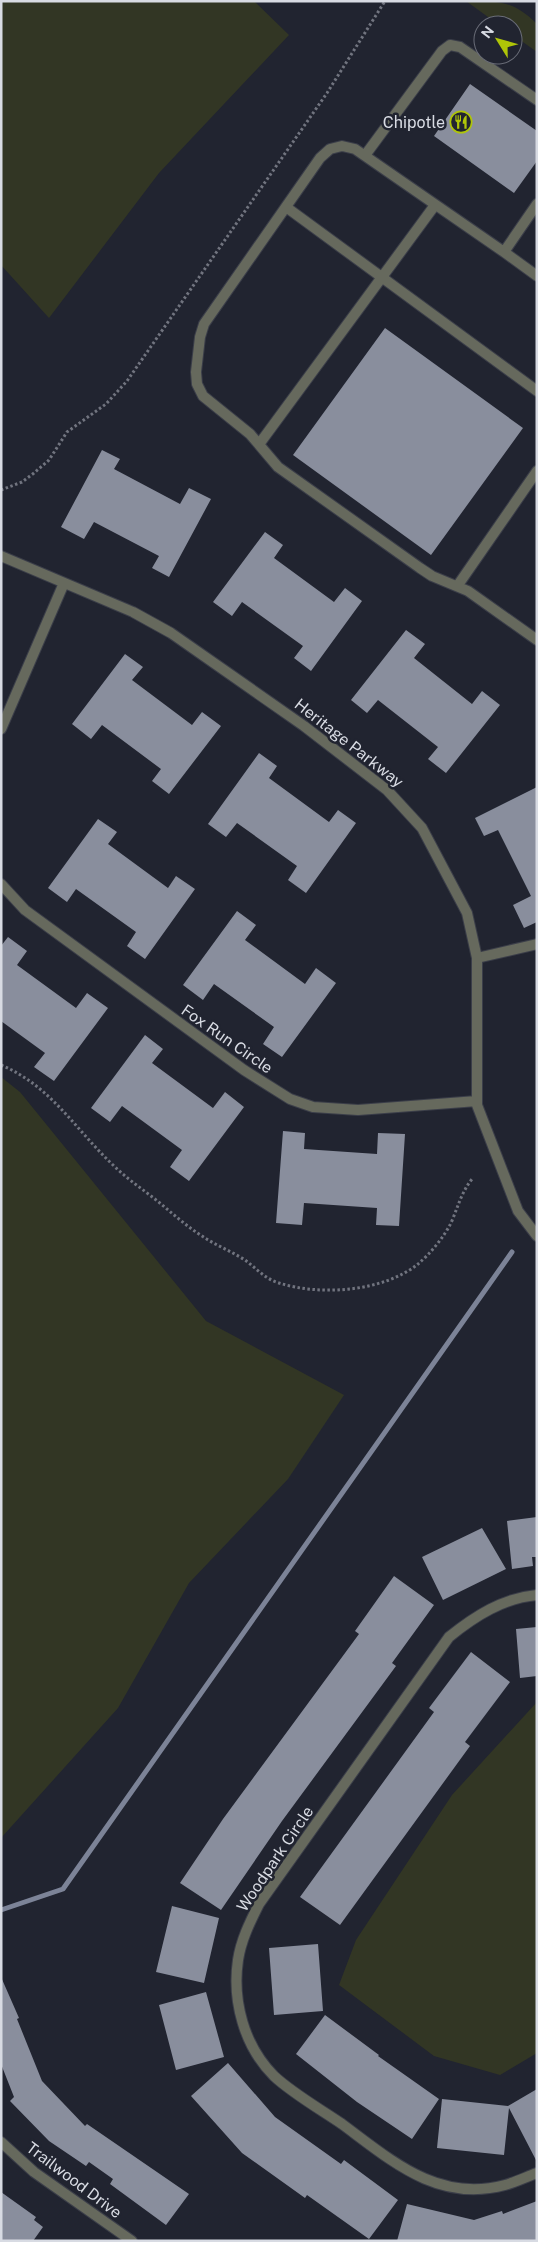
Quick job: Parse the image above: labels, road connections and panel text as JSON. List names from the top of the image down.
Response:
{
  "streets": {
    "street": [
      "Heritage Parkway",
      "Fox Run Circle",
      "Woodpark Circle",
      "Trailwood Drive"
    ]
  },
  "crossings": [
    ["Heritage Parkway", "Fox Run Circle"]
  ],
  "places": {
    "restaurant": ["Chipotle"]
  },
  "north": "top left"
}
